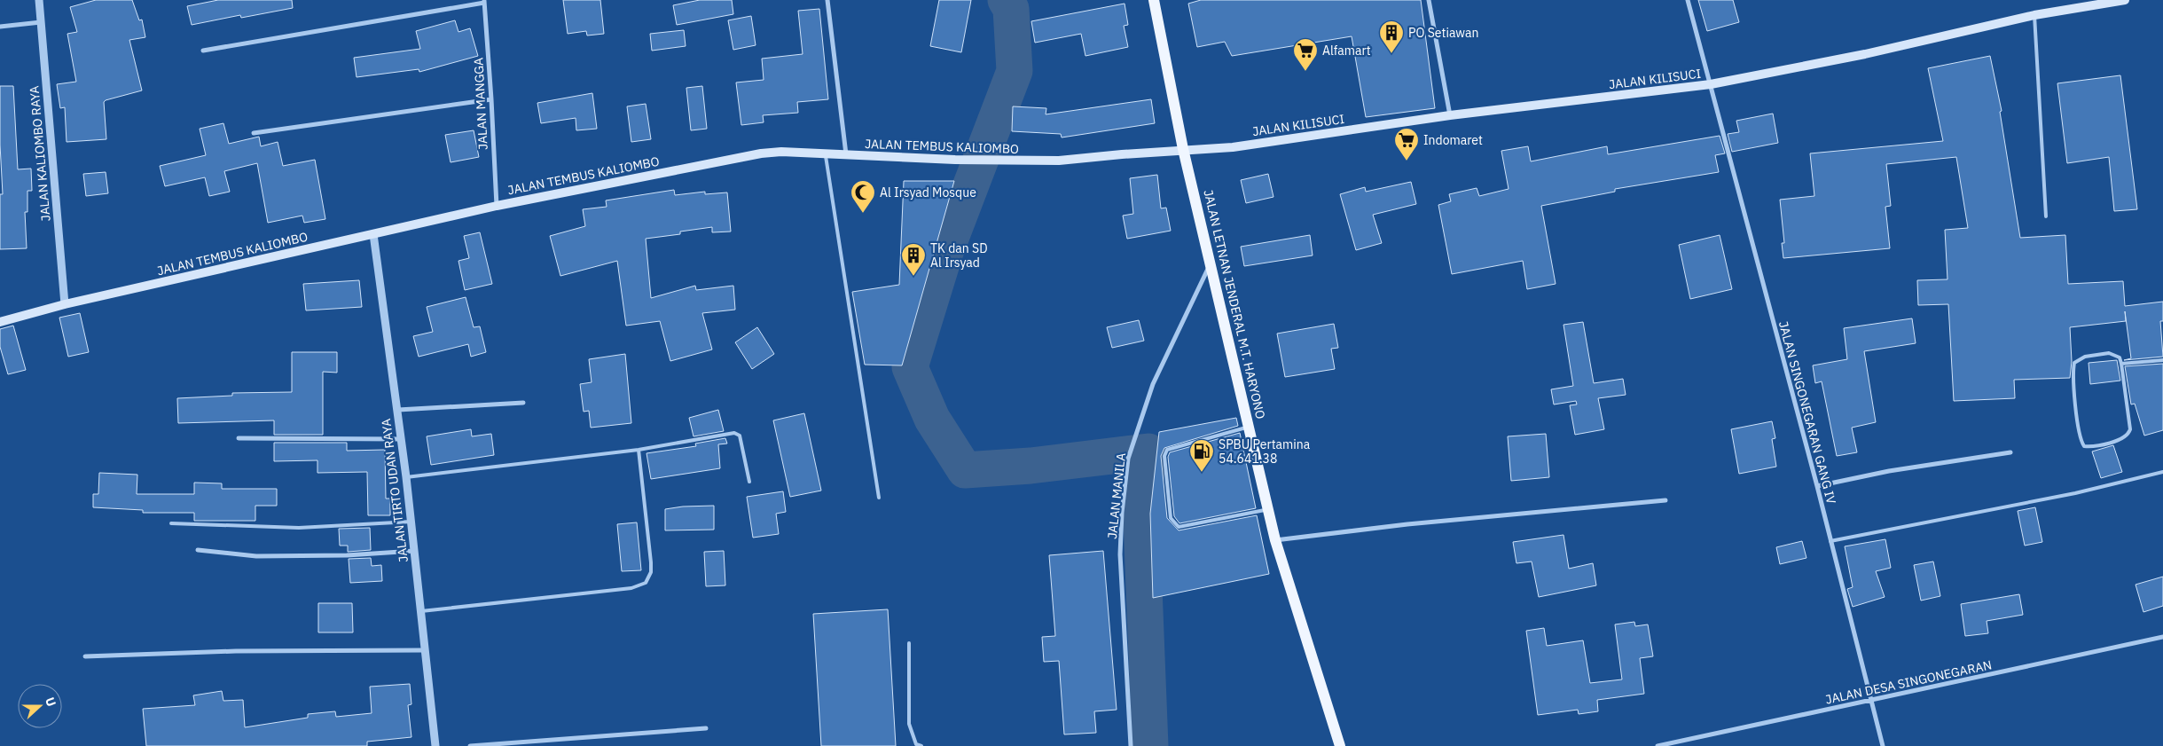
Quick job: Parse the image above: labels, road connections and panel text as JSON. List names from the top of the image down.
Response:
{
  "streets": {
    "main road": ["JALAN KILISUCI", "JALAN TEMBUS KALIOMBO", "JALAN LETNAN JENDERAL M.T. HARYONO"],
    "street": [
      "JALAN MANGGA",
      "JALAN KALIOMBO RAYA",
      "JALAN SINGONEGARAN GANG IV",
      "JALAN TIRTO UDAN RAYA",
      "JALAN MANILA",
      "JALAN DESA SINGONEGARAN"
    ]
  },
  "crossings": [
    ["JALAN KILISUCI", "JALAN TEMBUS KALIOMBO"],
    ["JALAN KILISUCI", "JALAN LETNAN JENDERAL M.T. HARYONO"],
    ["JALAN KILISUCI", "JALAN SINGONEGARAN GANG IV"],
    ["JALAN MANGGA", "JALAN TEMBUS KALIOMBO"],
    ["JALAN TEMBUS KALIOMBO", "JALAN KALIOMBO RAYA"],
    ["JALAN TEMBUS KALIOMBO", "JALAN LETNAN JENDERAL M.T. HARYONO"],
    ["JALAN TEMBUS KALIOMBO", "JALAN TIRTO UDAN RAYA"],
    ["JALAN LETNAN JENDERAL M.T. HARYONO", "JALAN MANILA"],
    ["JALAN SINGONEGARAN GANG IV", "JALAN DESA SINGONEGARAN"]
  ],
  "places": {
    "building": ["PO Setiawan", "TK dan SD Al Irsyad"],
    "supermarket": ["Alfamart", "Indomaret"],
    "mosque": ["Al Irsyad Mosque"],
    "fuel station": ["SPBU Pertamina 54.641.38"]
  },
  "north": "right"
}
